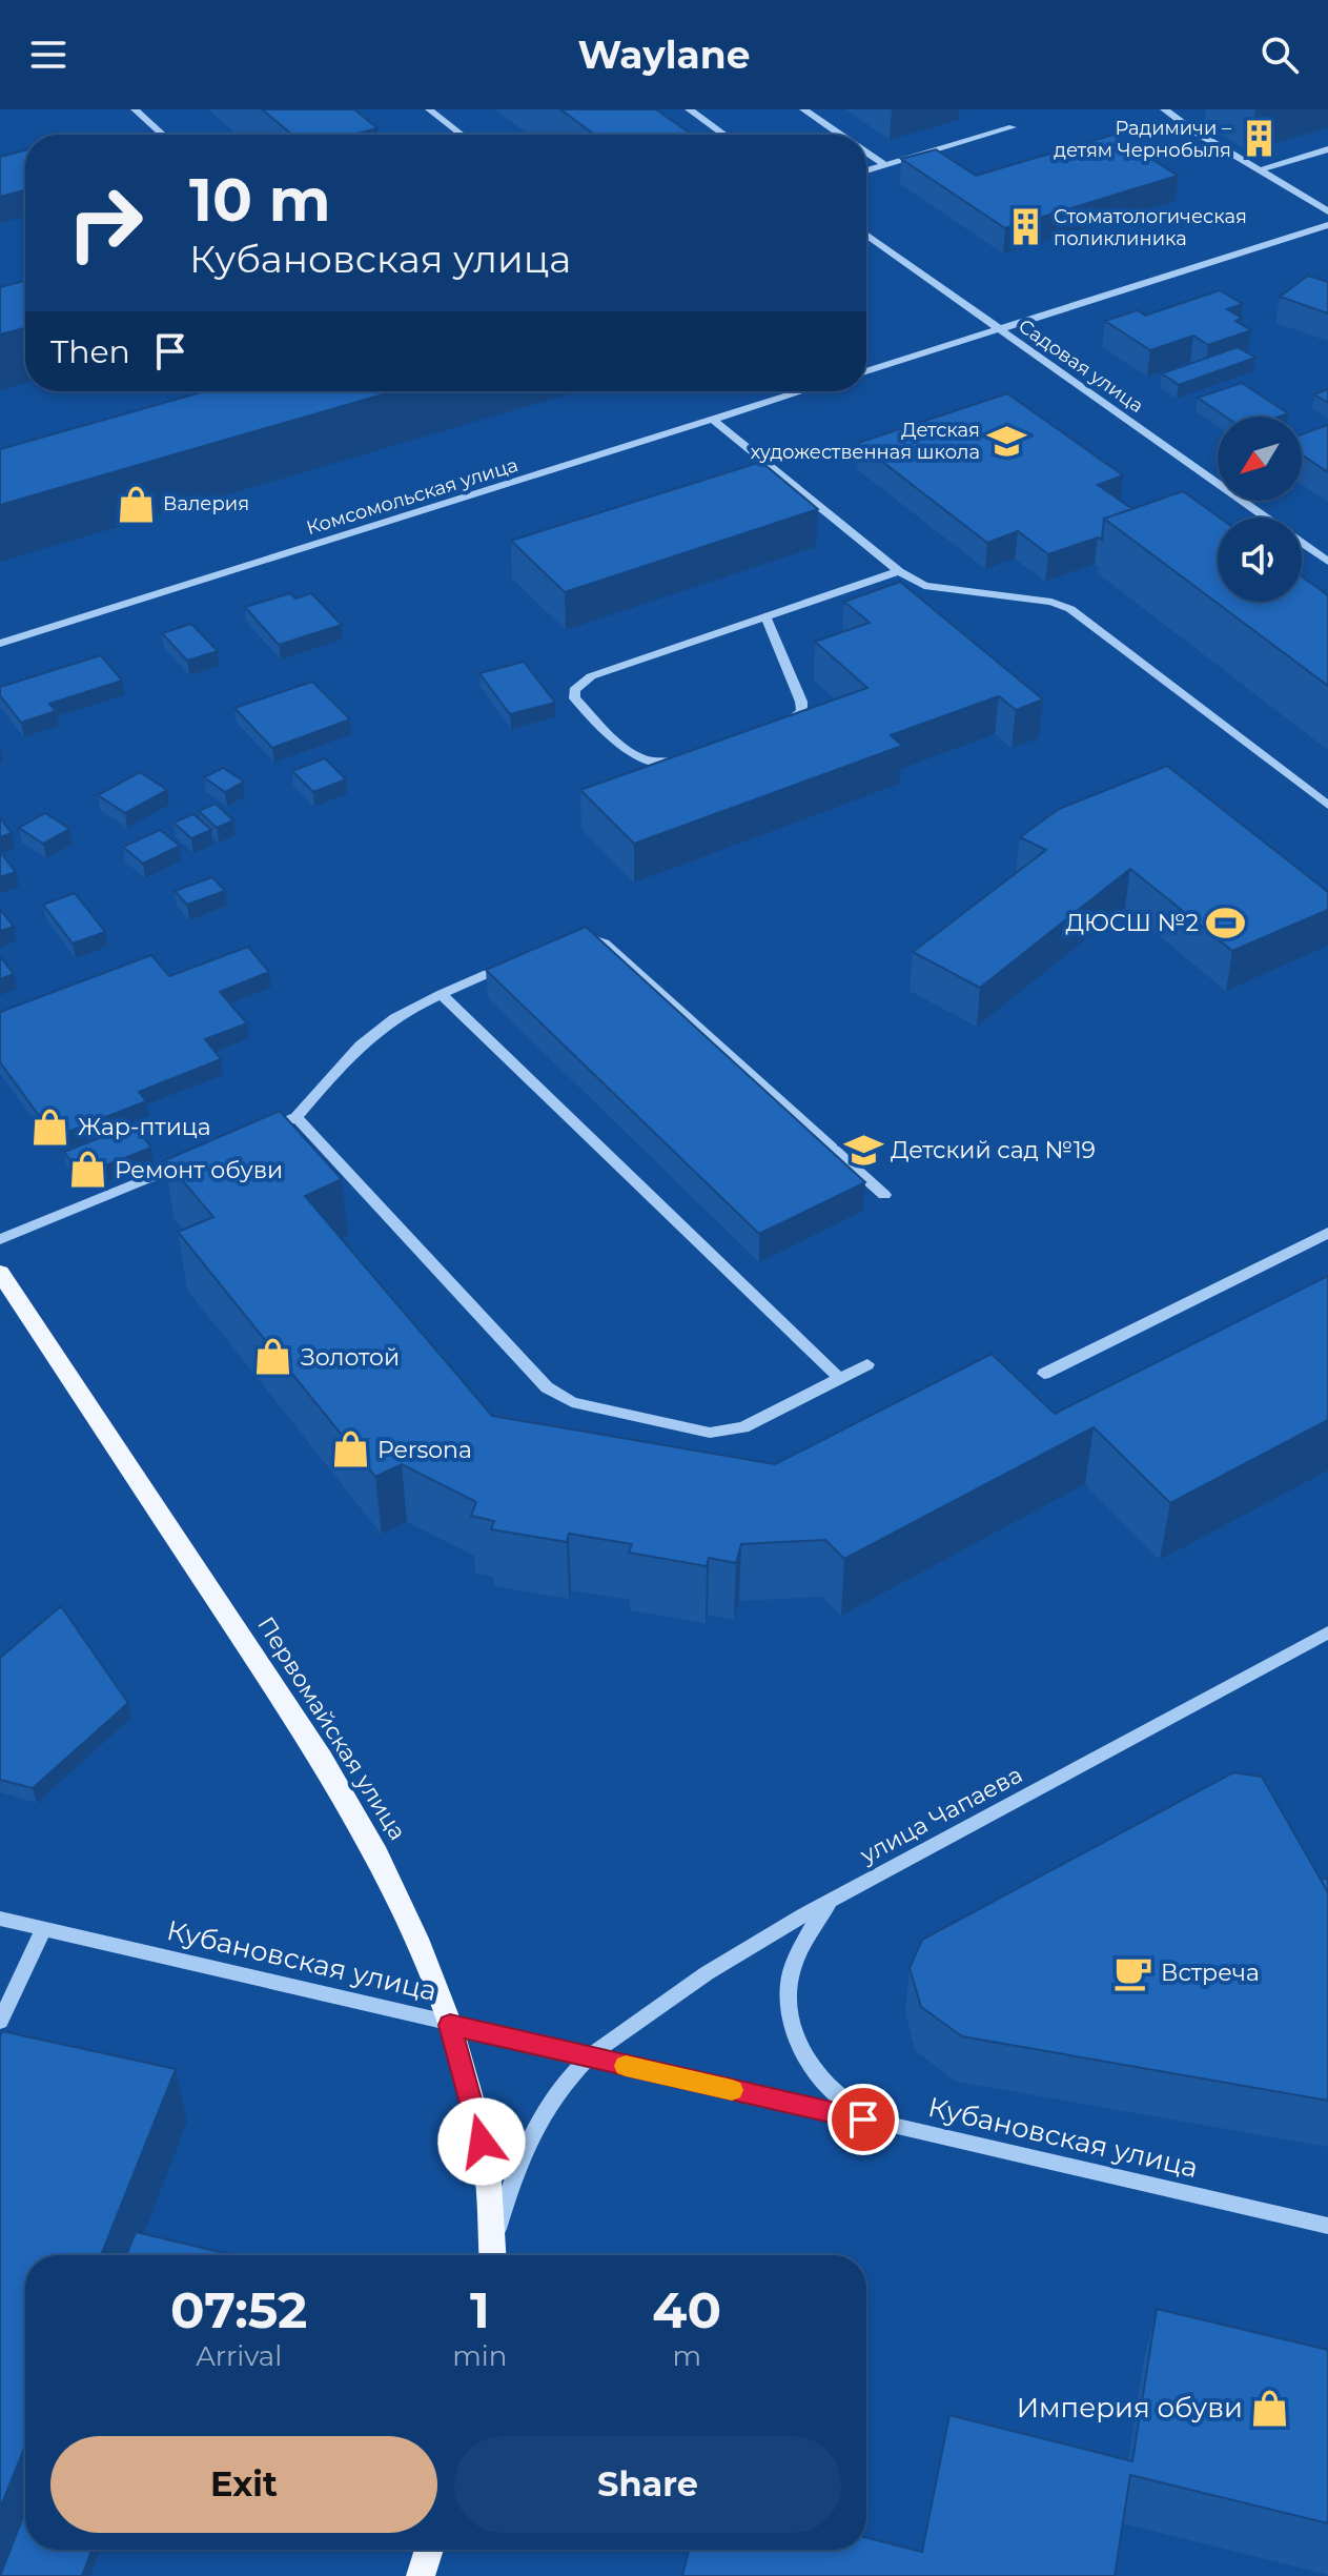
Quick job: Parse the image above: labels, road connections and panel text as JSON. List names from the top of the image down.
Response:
{
  "streets": {
    "main road": ["Первомайская улица"],
    "street": [
      "Садовая улица",
      "Комсомольская улица",
      "улица Чапаева",
      "Кубановская улица"
    ]
  },
  "crossings": [
    ["Первомайская улица", "улица Чапаева"],
    ["Первомайская улица", "Кубановская улица"],
    ["улица Чапаева", "Кубановская улица"]
  ],
  "places": {
    "building": ["Радимичи – детям Чернобыля", "Стоматологическая поликлиника"],
    "school or university": ["Детская художественная школа", "Детский сад №19"],
    "shop": [
      "Валерия",
      "Жар-птица",
      "Ремонт обуви",
      "Золотой",
      "Persona",
      "Империя обуви"
    ],
    "sports": ["ДЮСШ №2"],
    "cafe": ["Встреча"]
  },
  "north": "bottom left",
  "page": {
    "header": "Waylane",
    "turn": ["10 m", "Кубановская улица"],
    "then": "Then",
    "eta": [
      "07:52",
      "Arrival",
      "1",
      "min",
      "40",
      "m"
    ],
    "buttons": ["Exit", "Share"]
  }
}
